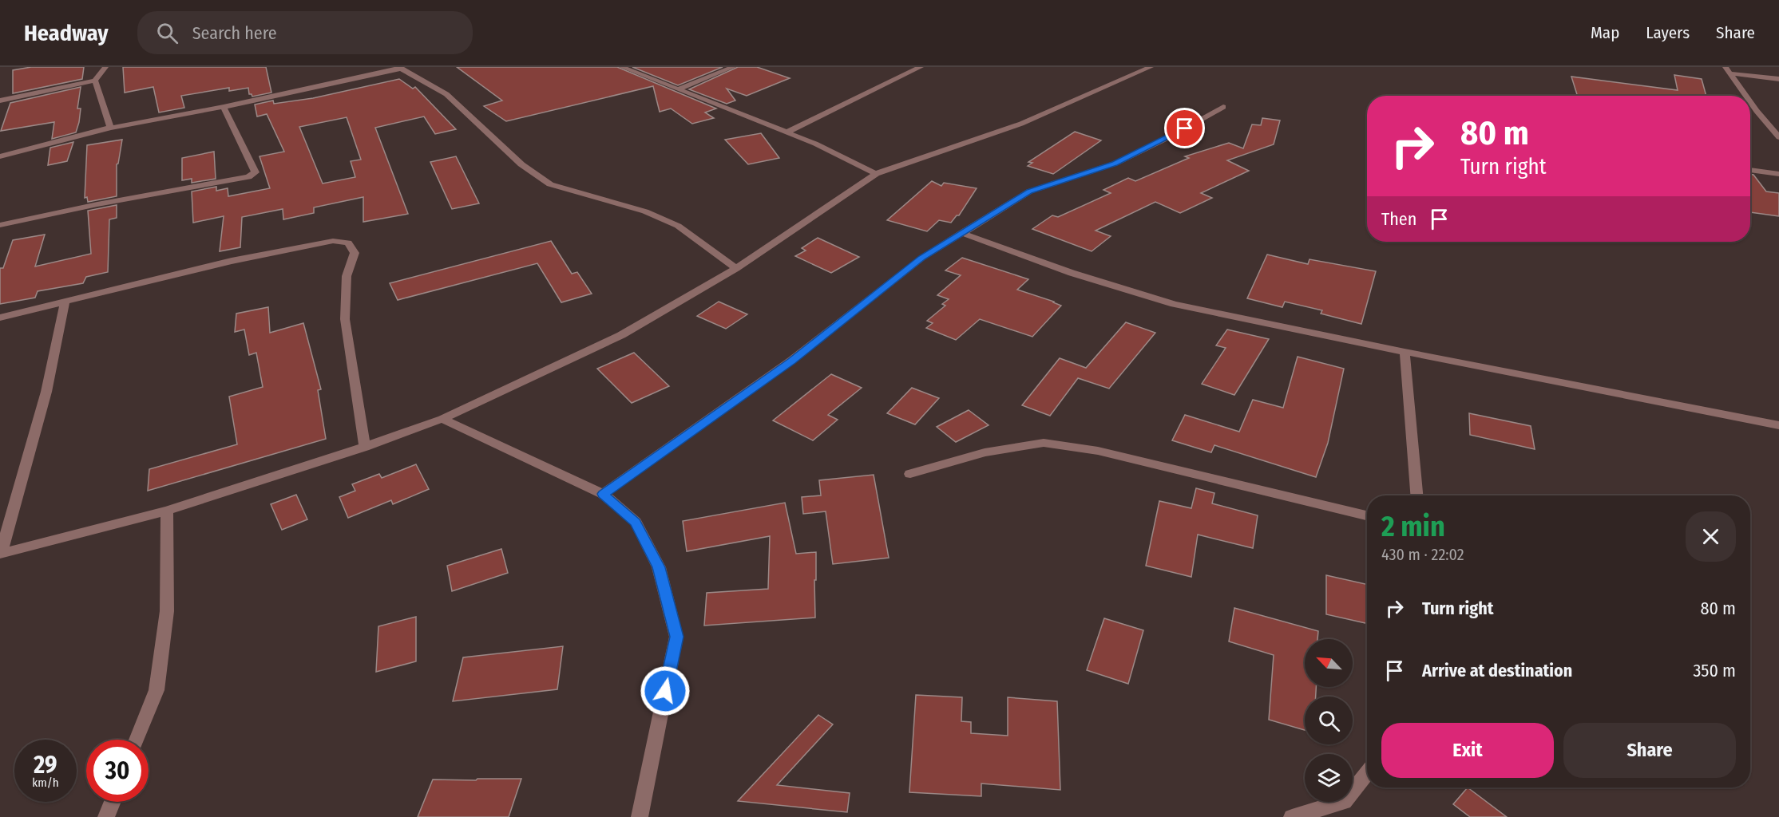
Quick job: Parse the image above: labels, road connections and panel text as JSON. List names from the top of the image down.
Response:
{
  "north": "top left",
  "page": {
    "header": "Headway",
    "search": "Search here",
    "nav": ["Map", "Layers", "Share"],
    "turn": ["80 m", "Turn right"],
    "then": "Then",
    "heading": ["2 min", "430 m · 22:02"],
    "list": [
      {
        "name": "Turn right",
        "value": "80 m"
      },
      {
        "name": "Arrive at destination",
        "value": "350 m"
      }
    ],
    "buttons": ["Exit", "Share"],
    "speed": "29 km/h",
    "limit": "30"
  }
}
